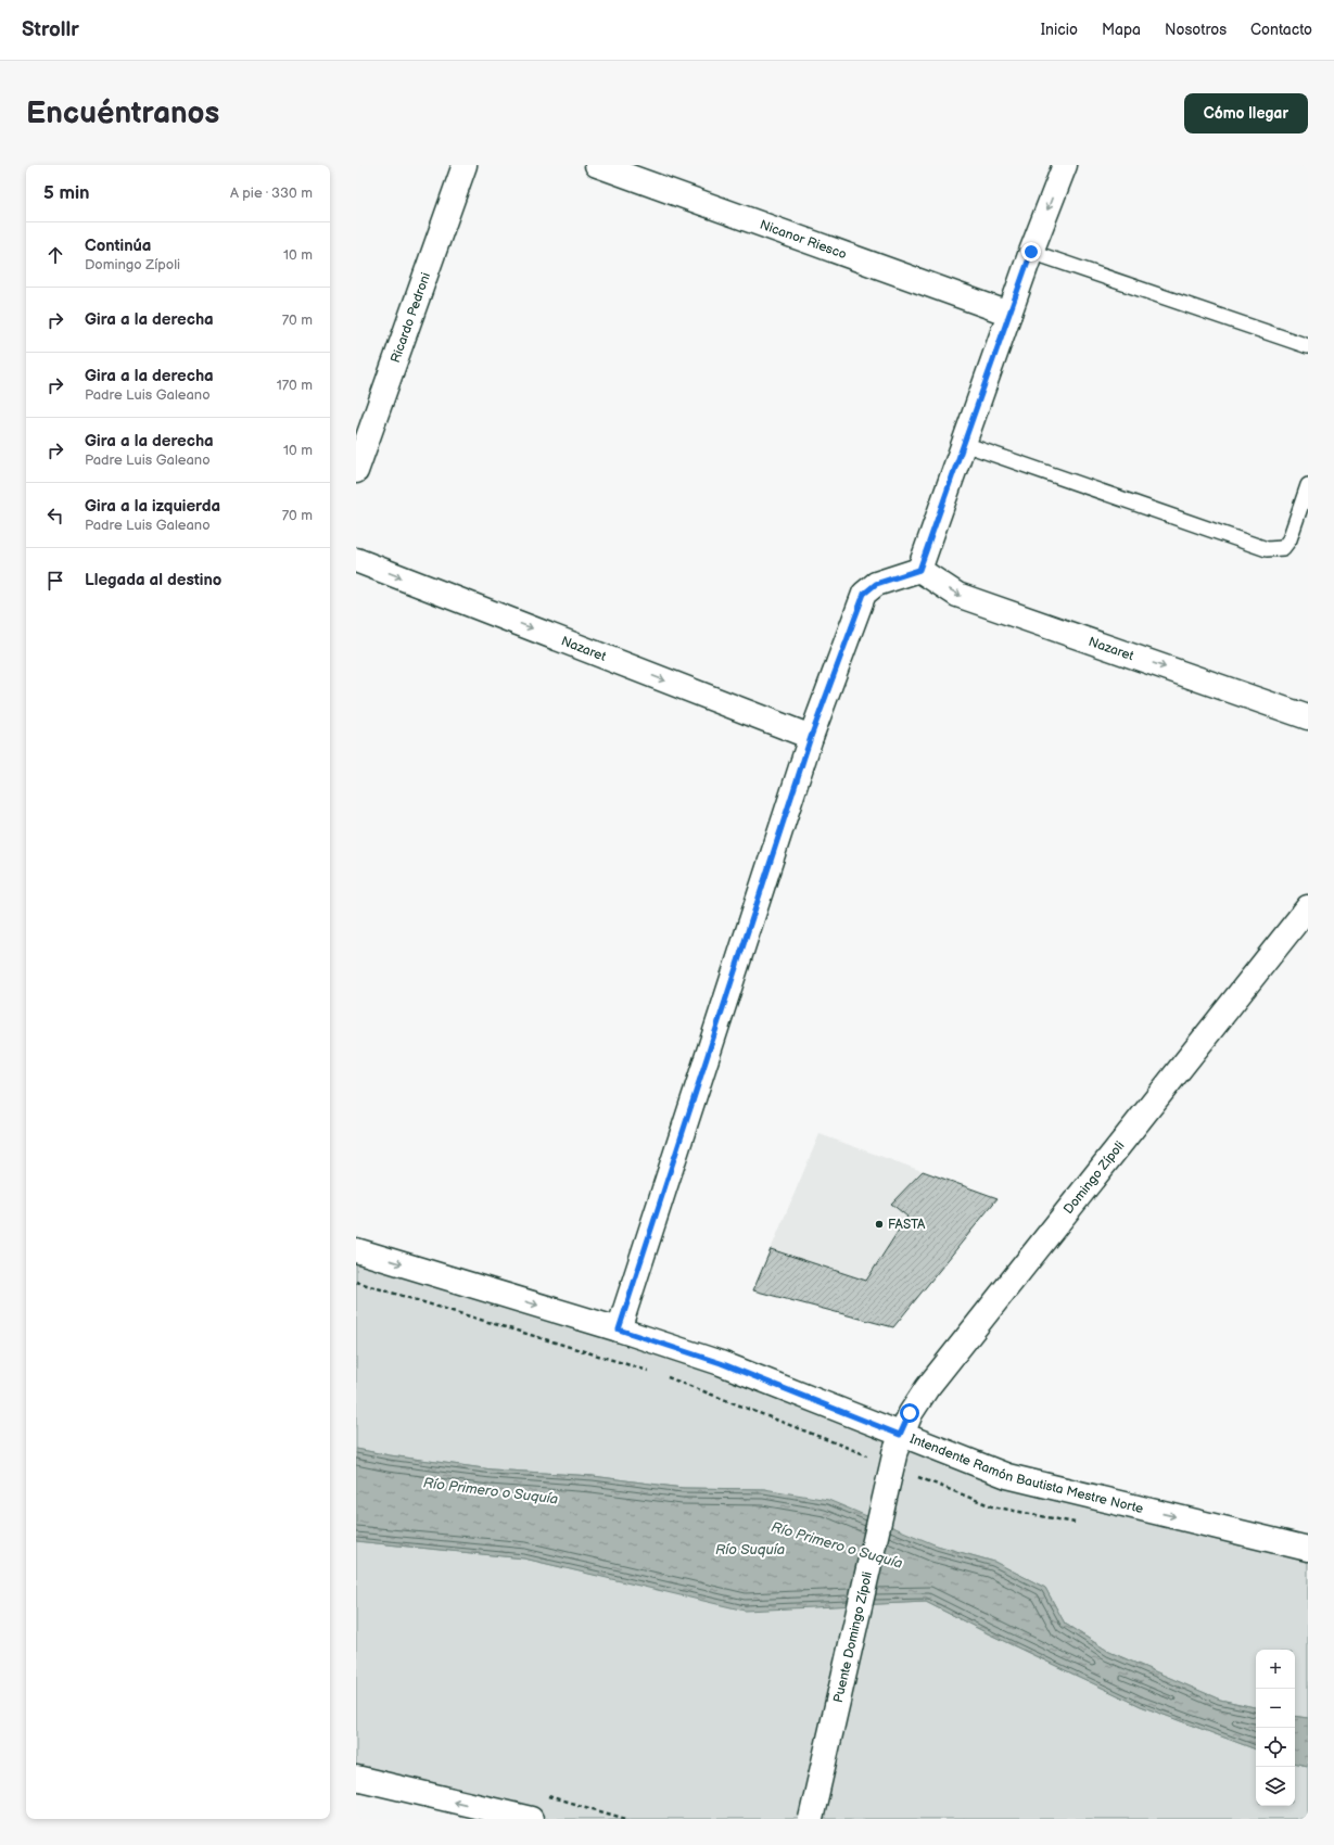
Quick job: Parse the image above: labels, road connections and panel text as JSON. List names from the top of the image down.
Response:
{
  "streets": {
    "street": [
      "Nicanor Riesco",
      "Ricardo Pedroni",
      "Nazaret",
      "Domingo Zípoli",
      "Intendente Ramón Bautista Mestre Norte",
      "Puente Domingo Zípoli"
    ]
  },
  "crossings": [
    ["Domingo Zípoli", "Intendente Ramón Bautista Mestre Norte"],
    ["Domingo Zípoli", "Puente Domingo Zípoli"],
    ["Intendente Ramón Bautista Mestre Norte", "Puente Domingo Zípoli"]
  ],
  "one_way": ["Nazaret", "Intendente Ramón Bautista Mestre Norte"],
  "water": ["Río Primero o Suquía", "Río Suquía"],
  "places": ["FASTA"],
  "page": {
    "header": "Strollr",
    "nav": [
      "Inicio",
      "Mapa",
      "Nosotros",
      "Contacto"
    ],
    "buttons": "Cómo llegar",
    "title": "Encuéntranos",
    "heading": ["5 min", "A pie · 330 m"],
    "list": [
      ["Continúa", "Domingo Zípoli", "10 m"],
      ["Gira a la derecha", "70 m"],
      ["Gira a la derecha", "Padre Luis Galeano", "170 m"],
      ["Gira a la derecha", "Padre Luis Galeano", "10 m"],
      ["Gira a la izquierda", "Padre Luis Galeano", "70 m"],
      "Llegada al destino"
    ],
    "map_buttons": ["+", "−"]
  }
}
